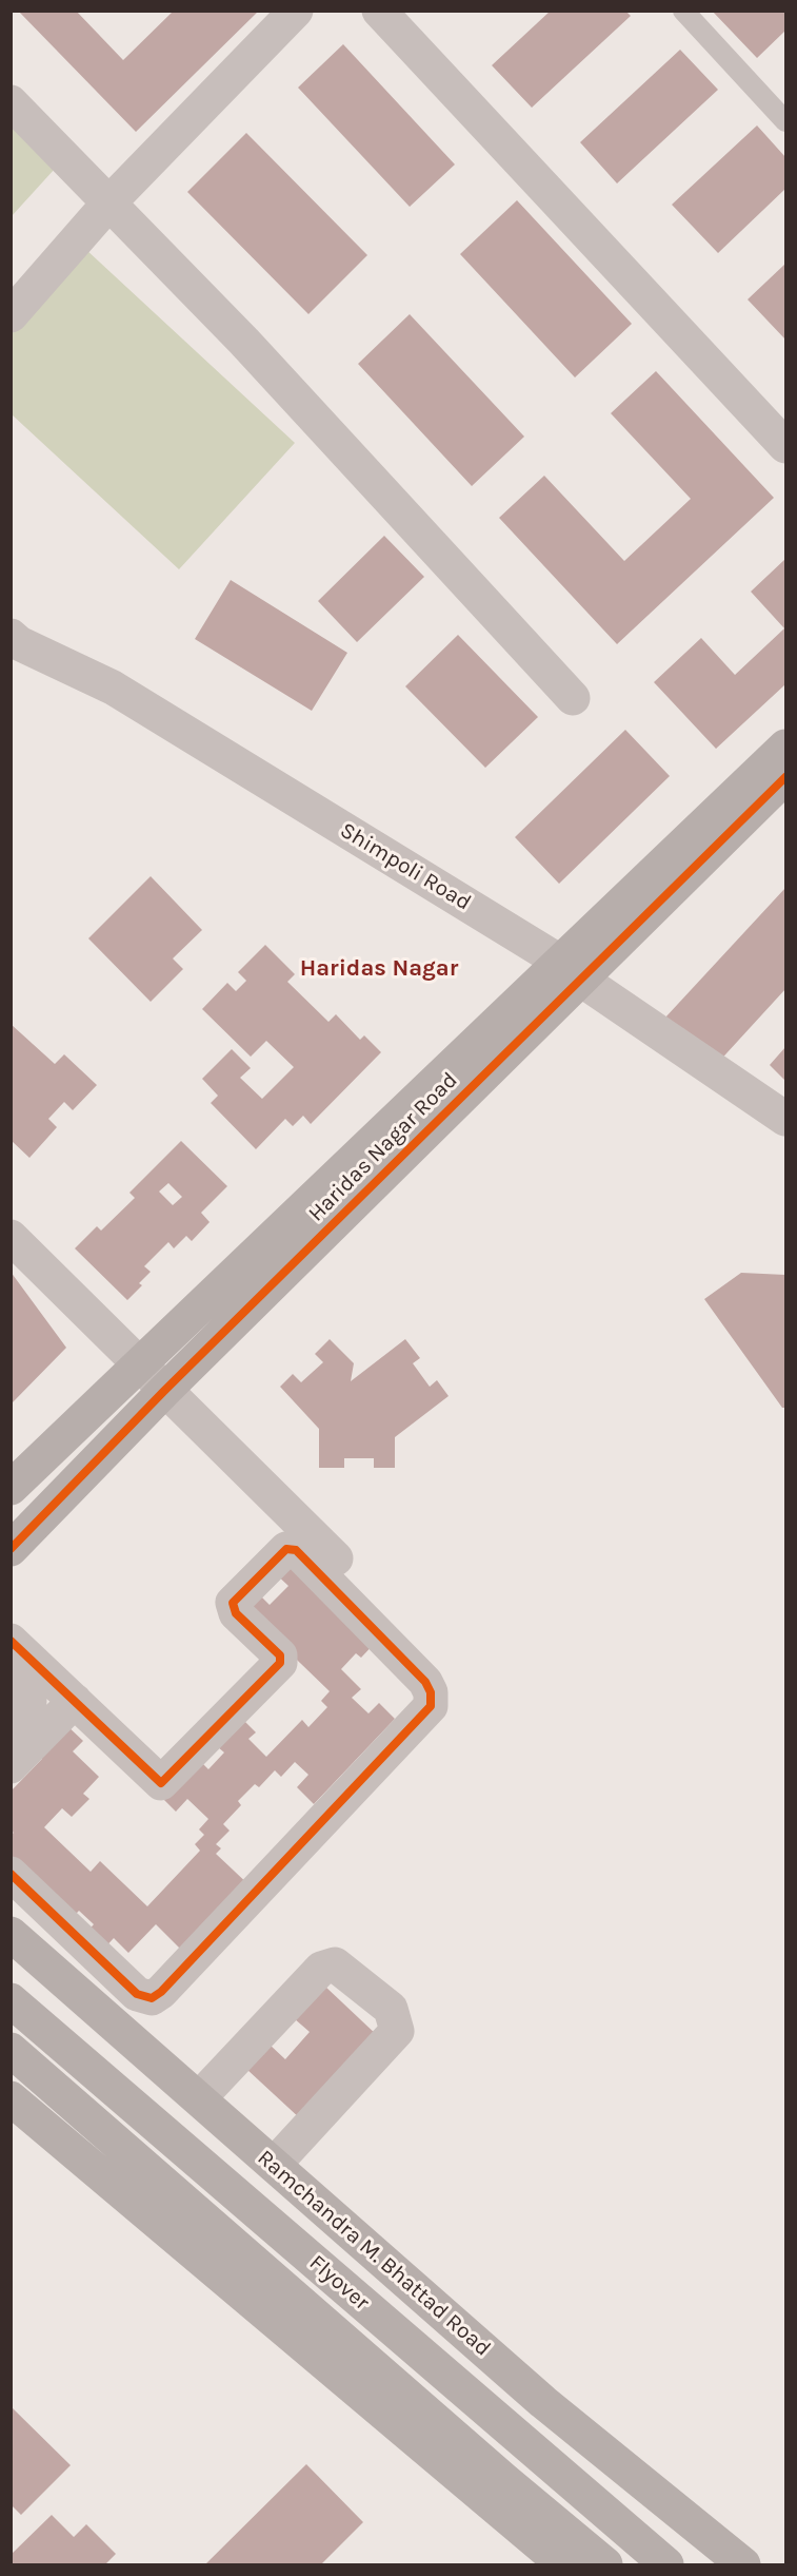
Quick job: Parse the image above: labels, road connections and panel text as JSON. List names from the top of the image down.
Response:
{
  "streets": {
    "main road": ["Haridas Nagar Road", "Ramchandra M. Bhattad Road", "Flyover"],
    "street": ["Shimpoli Road"]
  },
  "crossings": [
    ["Shimpoli Road", "Haridas Nagar Road"]
  ],
  "districts": ["Haridas Nagar"]
}
